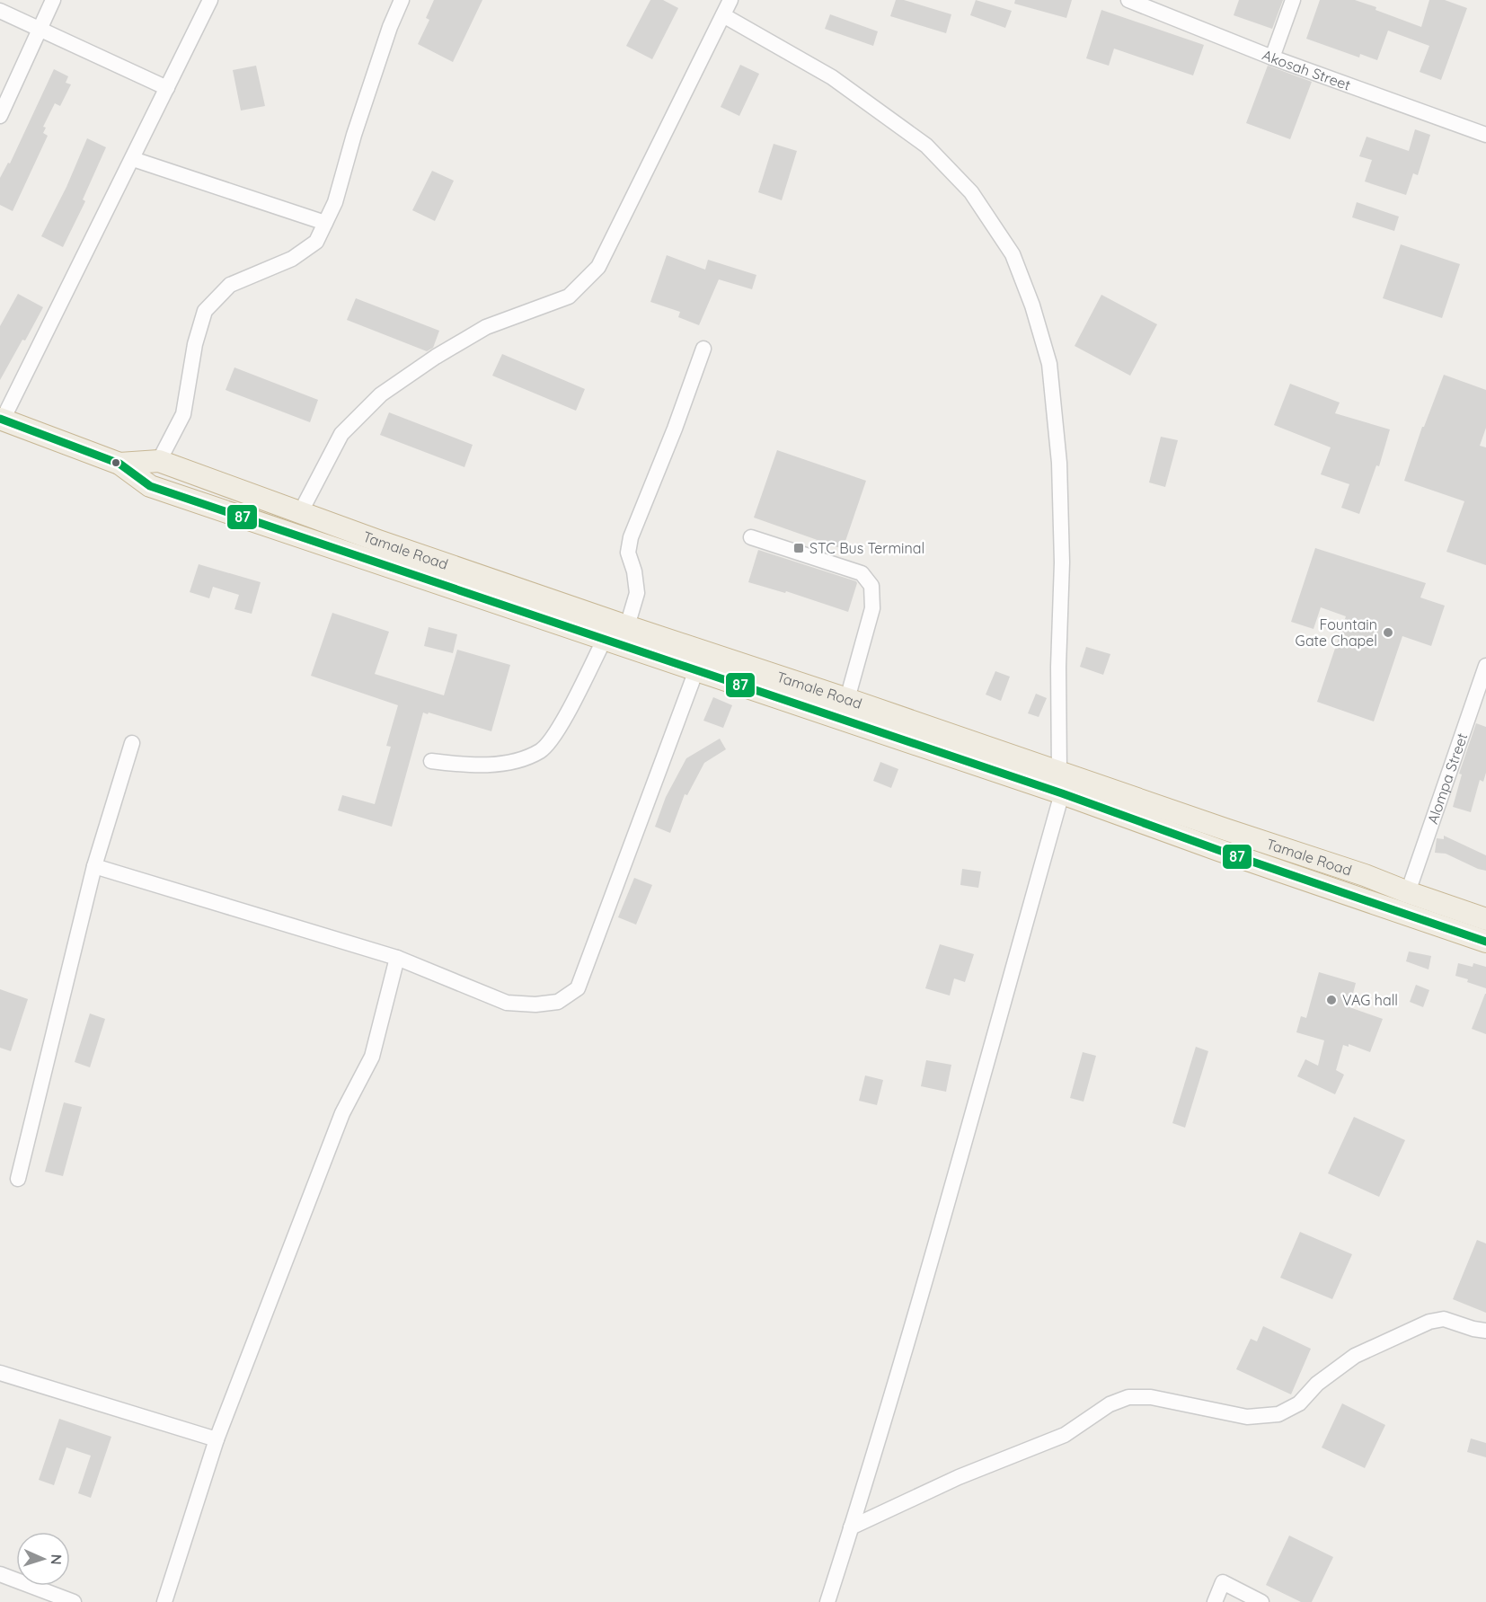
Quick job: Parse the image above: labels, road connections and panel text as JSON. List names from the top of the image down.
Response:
{
  "streets": {
    "highway": ["Tamale Road"],
    "street": ["Akosah Street", "Alompa Street"]
  },
  "crossings": [
    ["Tamale Road", "Alompa Street"]
  ],
  "places": {
    "transit": ["STC Bus Terminal"],
    "other": ["Fountain Gate Chapel", "VAG hall"]
  },
  "lines": ["transit line 87"],
  "north": "right"
}
